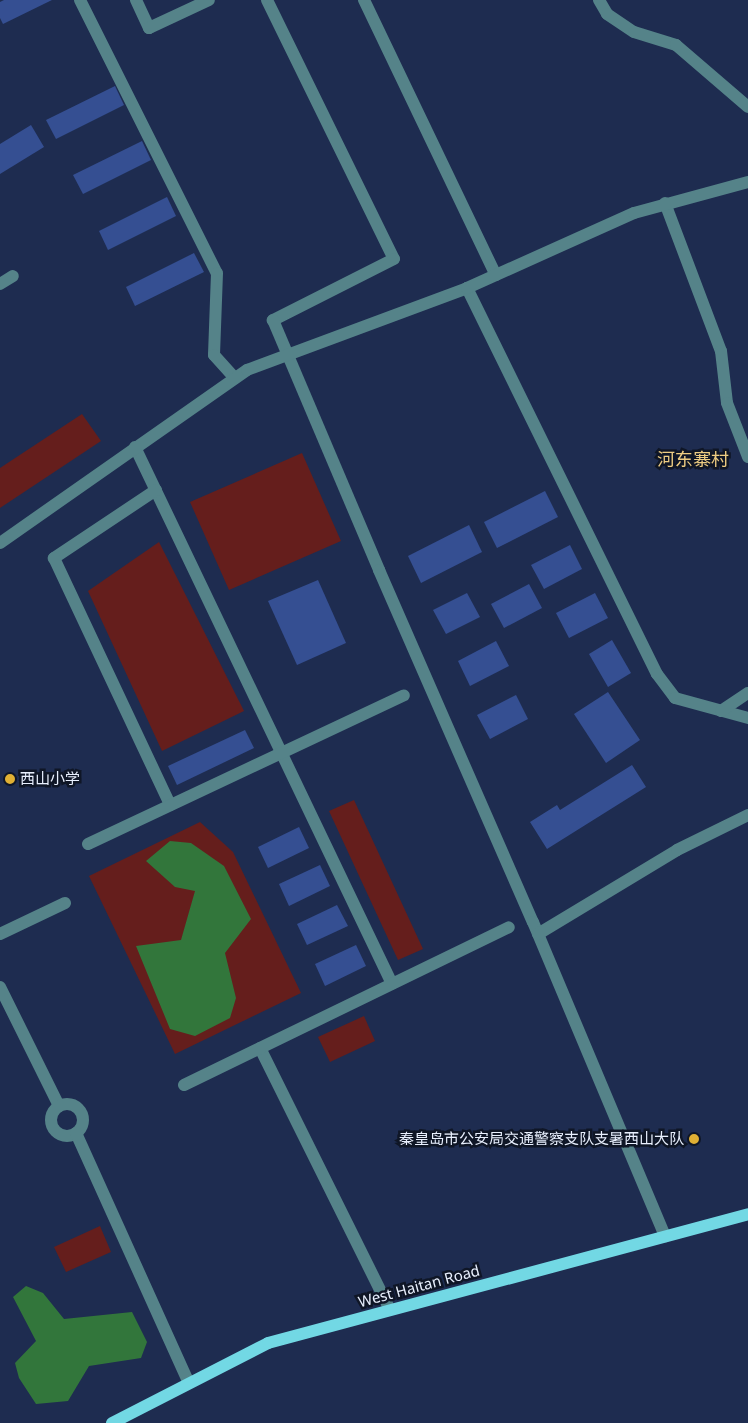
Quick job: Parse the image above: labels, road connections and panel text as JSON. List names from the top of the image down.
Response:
{
  "streets": {
    "main road": ["West Haitan Road"]
  },
  "districts": ["河东寨村"],
  "places": ["西山小学", "秦皇岛市公安局交通警察支队支暑西山大队"]
}
